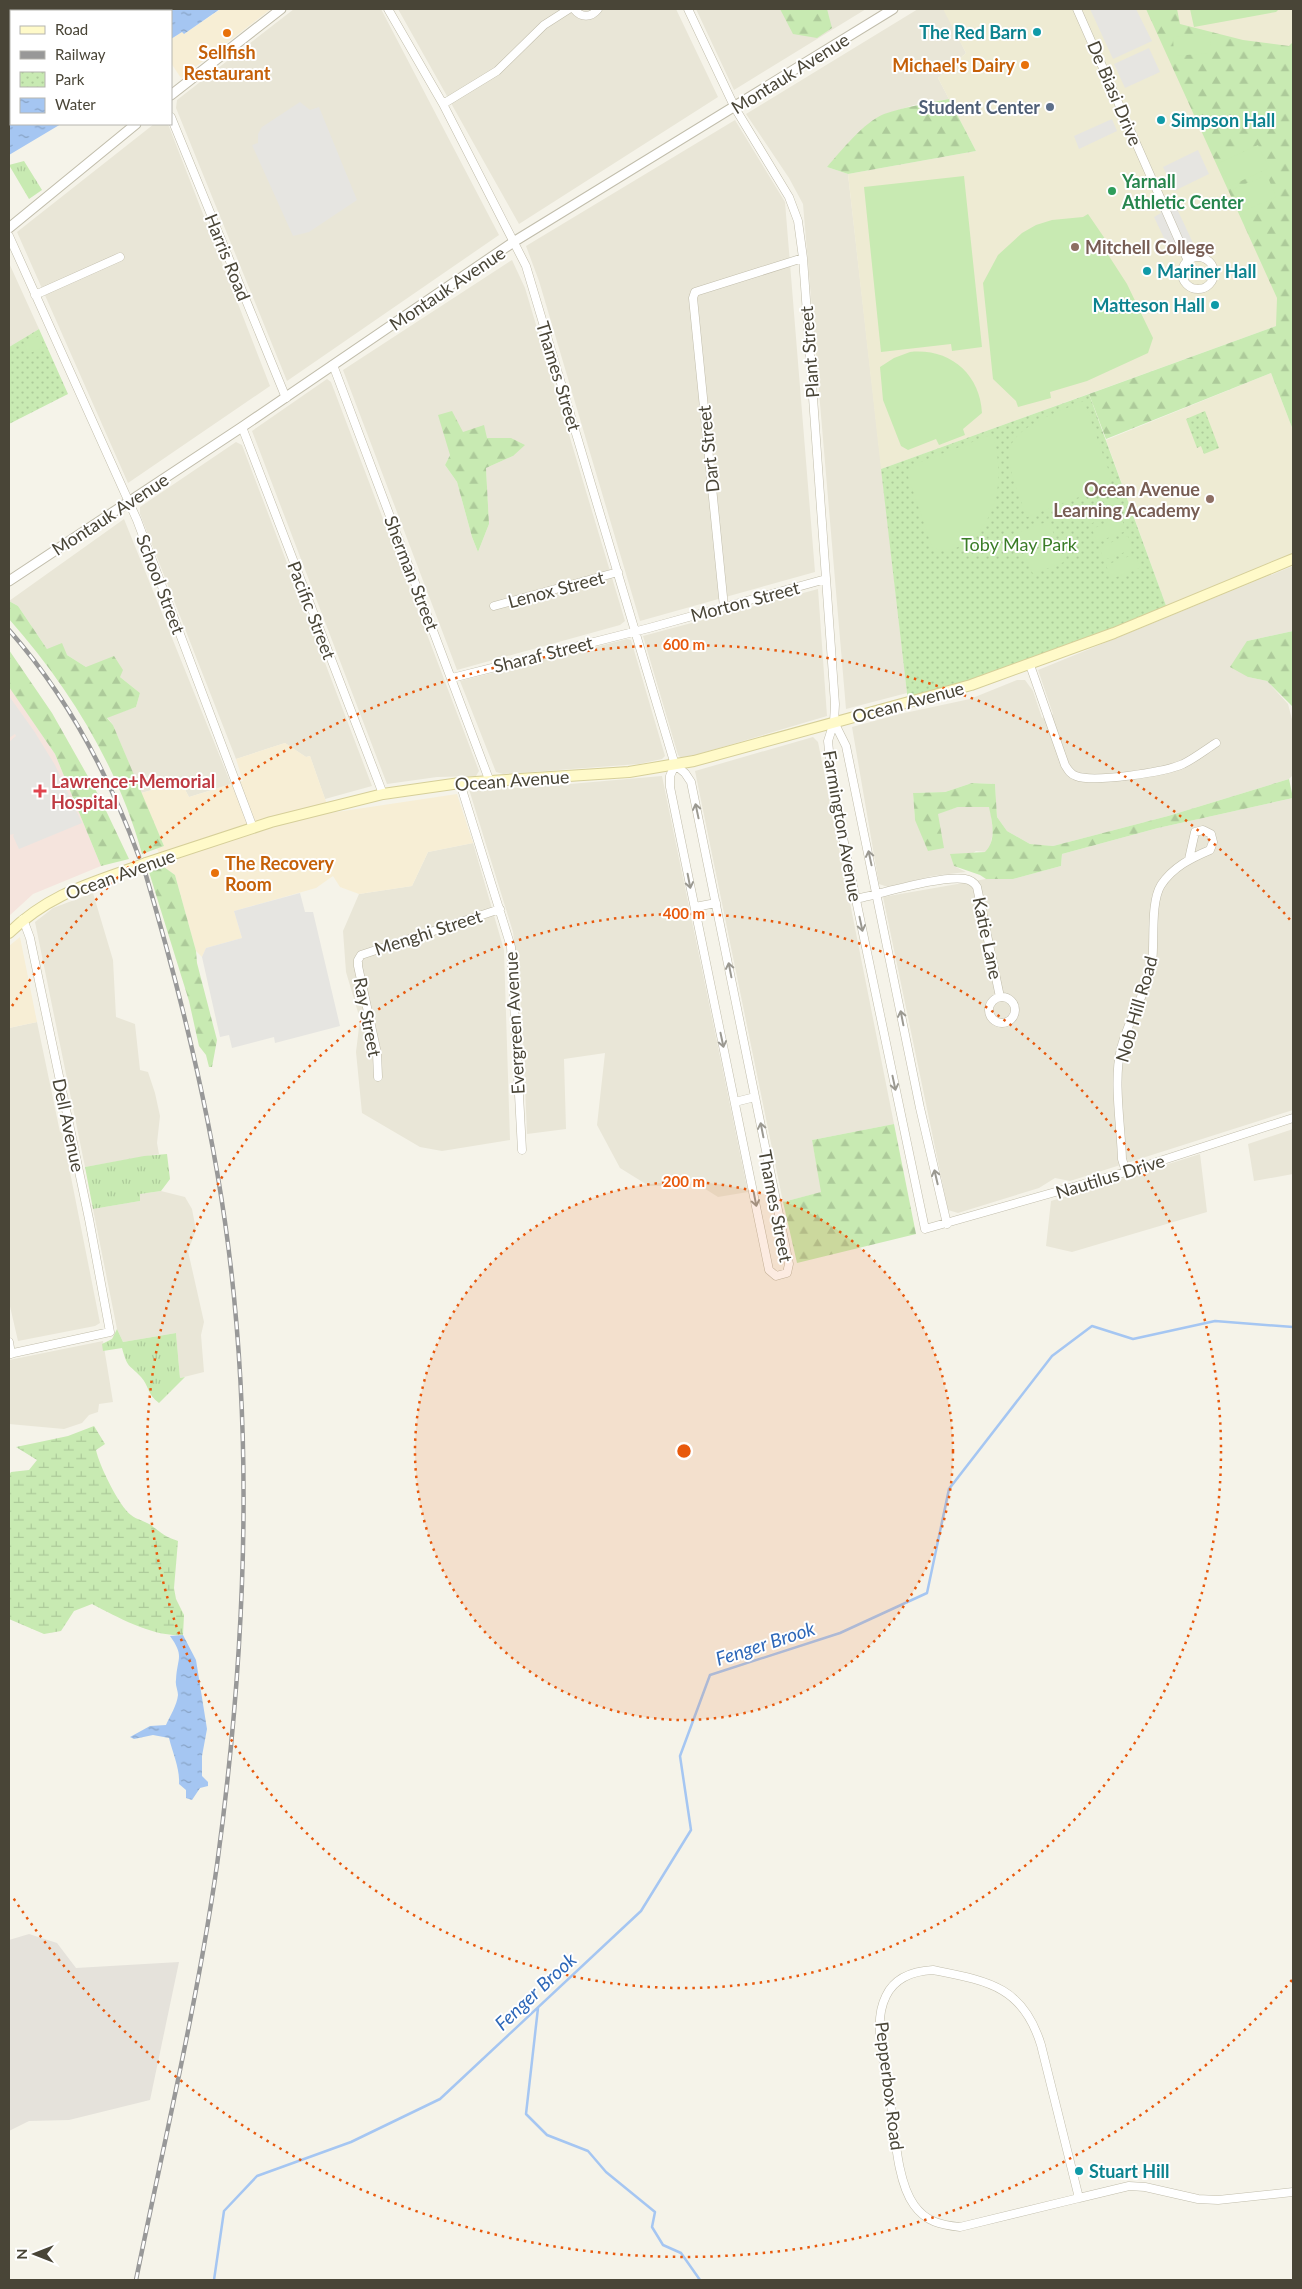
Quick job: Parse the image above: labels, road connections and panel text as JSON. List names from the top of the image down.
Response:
{
  "streets": {
    "main road": ["Ocean Avenue"],
    "street": [
      "Montauk Avenue",
      "De Biasi Drive",
      "Harris Road",
      "Plant Street",
      "Thames Street",
      "Dart Street",
      "Sherman Street",
      "School Street",
      "Lenox Street",
      "Morton Street",
      "Pacific Street",
      "Sharaf Street",
      "Farmington Avenue",
      "Menghi Street",
      "Katie Lane",
      "Nob Hill Road",
      "Ray Street",
      "Evergreen Avenue",
      "Dell Avenue",
      "Nautilus Drive",
      "Pepperbox Road"
    ]
  },
  "crossings": [
    ["Montauk Avenue", "Harris Road"],
    ["Montauk Avenue", "Plant Street"],
    ["Montauk Avenue", "Thames Street"],
    ["Montauk Avenue", "Sherman Street"],
    ["Montauk Avenue", "School Street"],
    ["Montauk Avenue", "Pacific Street"],
    ["Plant Street", "Dart Street"],
    ["Plant Street", "Morton Street"],
    ["Plant Street", "Ocean Avenue"],
    ["Plant Street", "Farmington Avenue"],
    ["Thames Street", "Lenox Street"],
    ["Thames Street", "Morton Street"],
    ["Thames Street", "Sharaf Street"],
    ["Thames Street", "Ocean Avenue"],
    ["Dart Street", "Morton Street"],
    ["Sherman Street", "Sharaf Street"],
    ["Sherman Street", "Ocean Avenue"],
    ["School Street", "Ocean Avenue"],
    ["Morton Street", "Sharaf Street"],
    ["Pacific Street", "Ocean Avenue"],
    ["Ocean Avenue", "Farmington Avenue"],
    ["Ocean Avenue", "Evergreen Avenue"],
    ["Ocean Avenue", "Dell Avenue"],
    ["Farmington Avenue", "Katie Lane"],
    ["Farmington Avenue", "Nautilus Drive"],
    ["Menghi Street", "Ray Street"],
    ["Menghi Street", "Evergreen Avenue"],
    ["Nob Hill Road", "Nautilus Drive"]
  ],
  "water": ["Fenger Brook"],
  "parks": ["Toby May Park"],
  "places": {
    "other": [
      "The Red Barn",
      "Sellfish Restaurant",
      "Michael's Dairy",
      "Student Center",
      "Simpson Hall",
      "Yarnall Athletic Center",
      "Mitchell College",
      "Mariner Hall",
      "Matteson Hall",
      "Ocean Avenue Learning Academy",
      "The Recovery Room",
      "Stuart Hill"
    ],
    "health": ["Lawrence+Memorial Hospital"]
  },
  "legend": [
    "Road",
    "Railway",
    "Park",
    "Water"
  ],
  "north": "left",
  "rings": ["600 m", "400 m", "200 m"]
}
